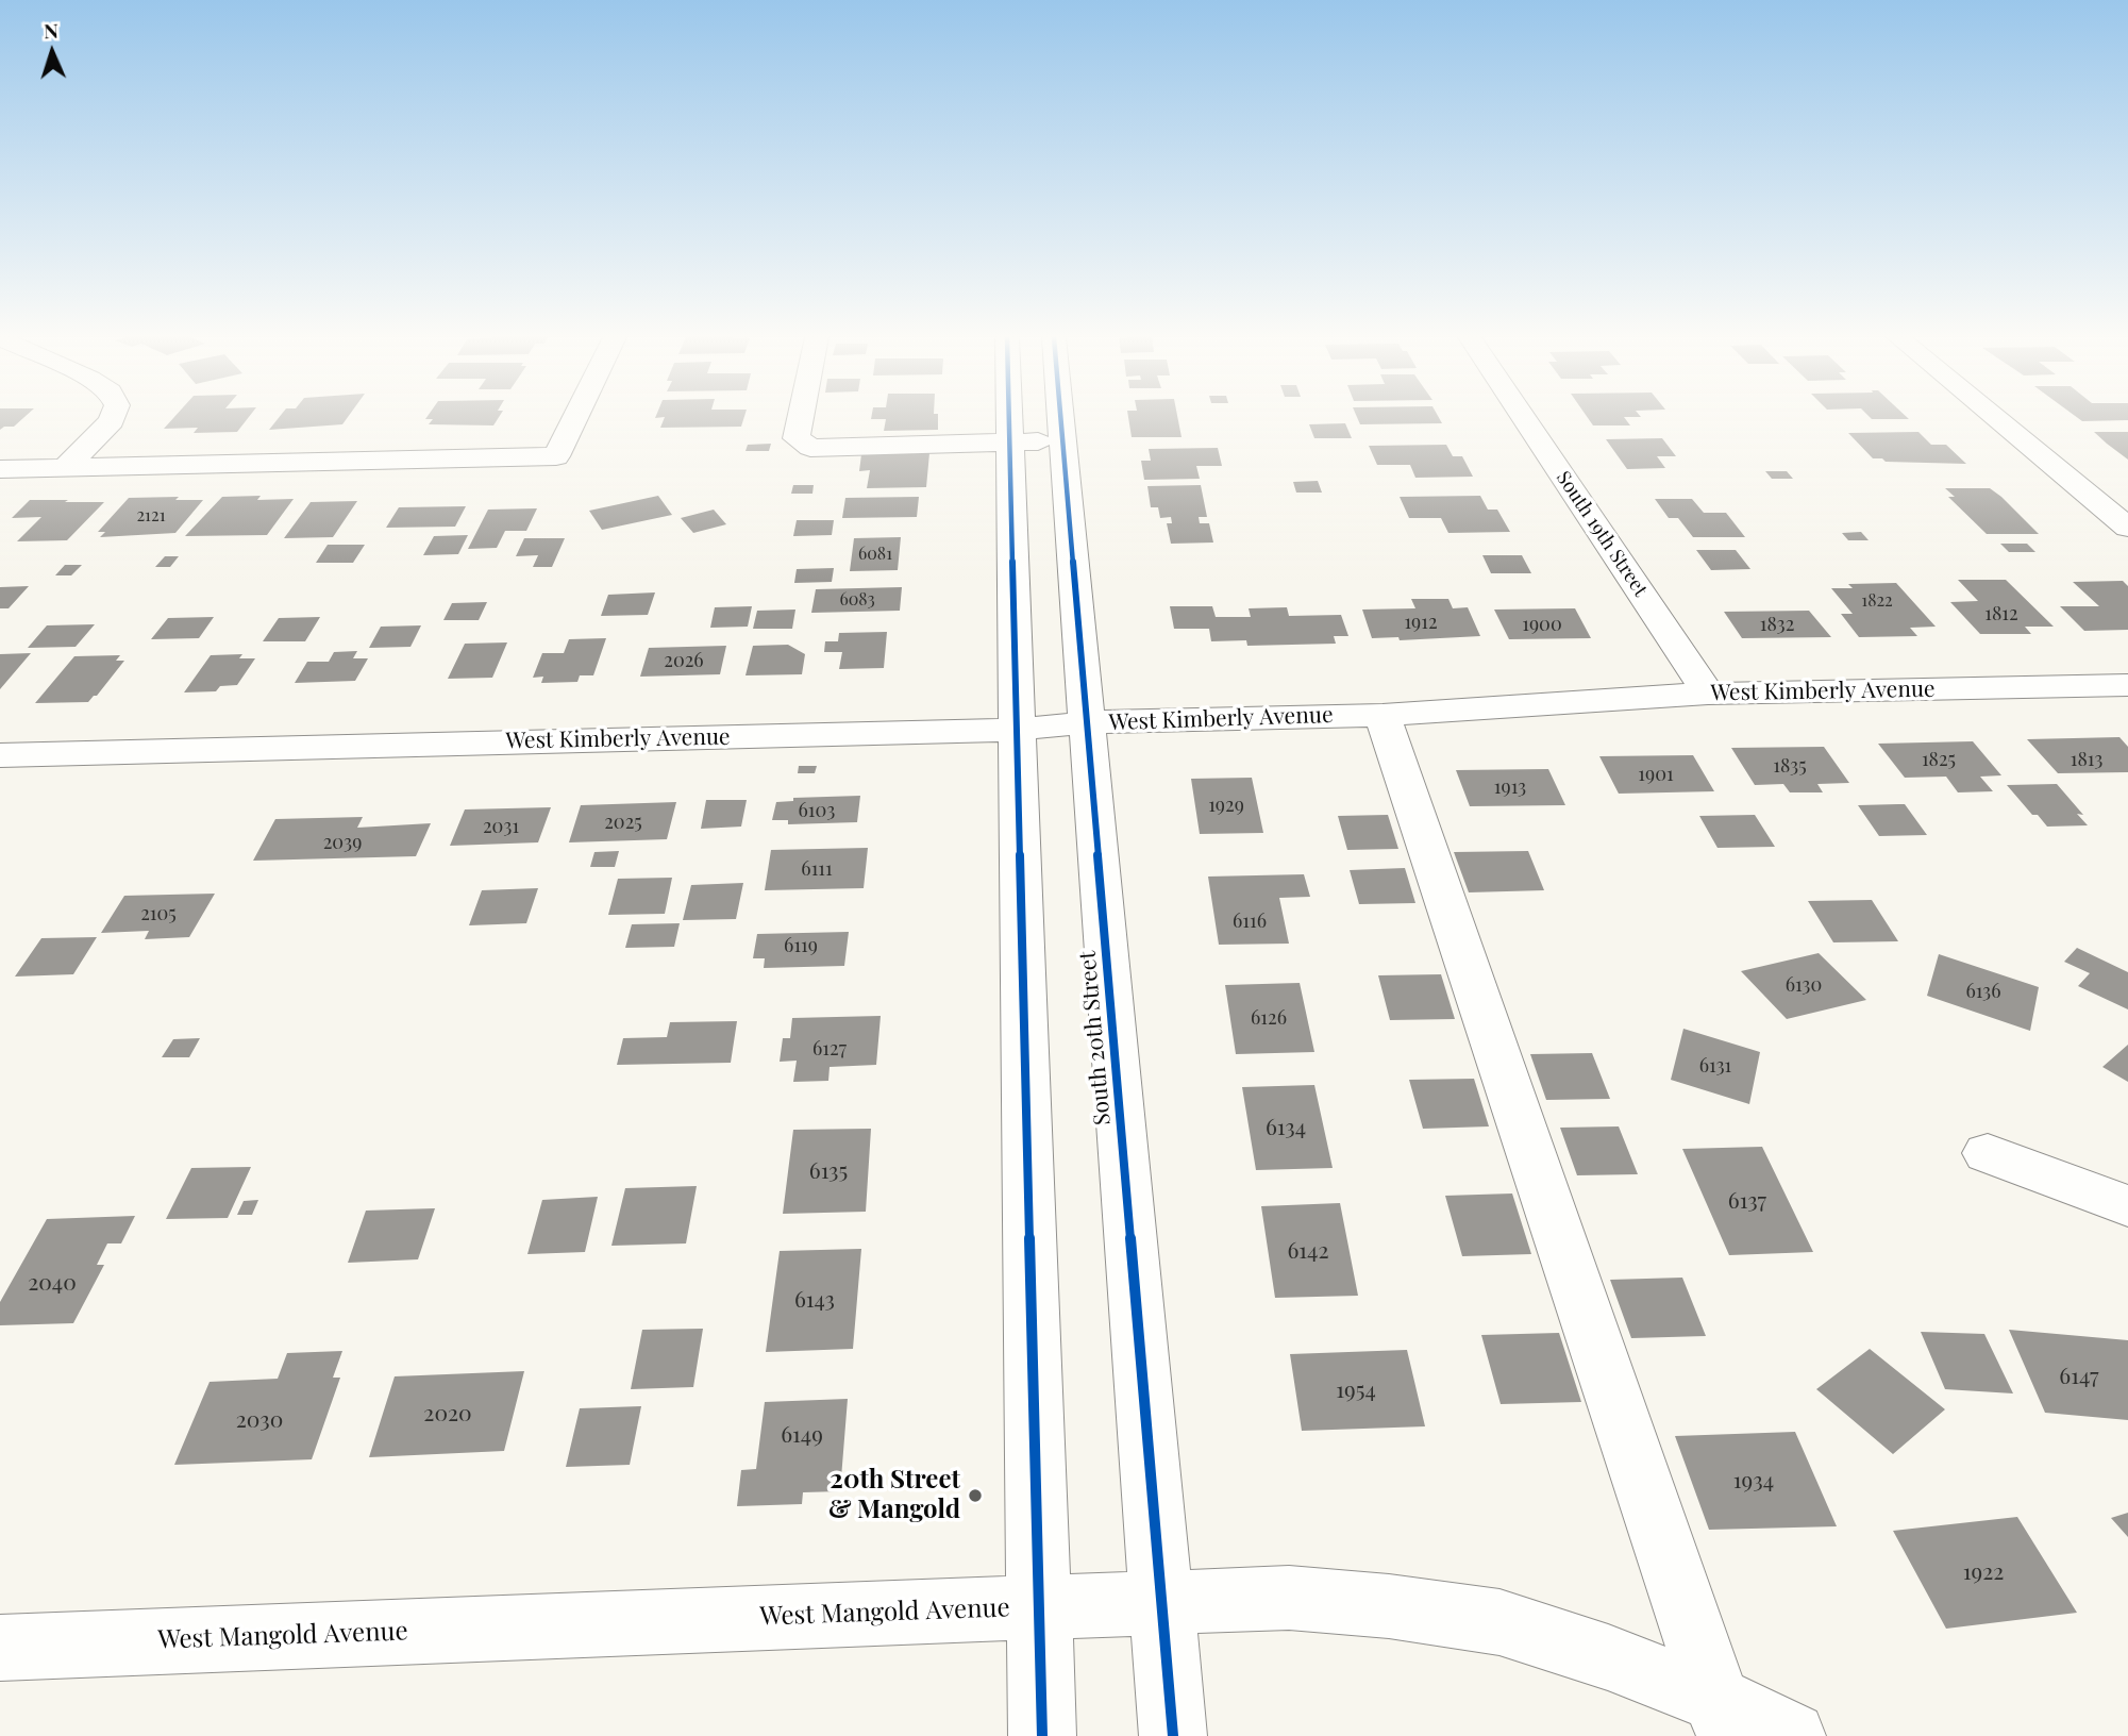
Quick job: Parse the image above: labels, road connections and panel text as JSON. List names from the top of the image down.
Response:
{
  "streets": {
    "street": [
      "South 19th Street",
      "West Kimberly Avenue",
      "South 20th Street",
      "West Mangold Avenue"
    ]
  },
  "crossings": [
    ["South 19th Street", "West Kimberly Avenue"],
    ["West Kimberly Avenue", "South 20th Street"],
    ["South 20th Street", "West Mangold Avenue"]
  ],
  "places": ["20th Street & Mangold"],
  "house_numbers": [
    "2121",
    "6081",
    "6083",
    "1822",
    "1812",
    "1912",
    "1900",
    "1832",
    "2026",
    "1825",
    "1813",
    "1835",
    "1901",
    "1913",
    "1929",
    "6103",
    "2025",
    "2031",
    "2039",
    "6111",
    "2105",
    "6116",
    "6119",
    "6130",
    "6136",
    "6126",
    "6127",
    "6131",
    "6134",
    "6135",
    "6137",
    "6142",
    "2040",
    "6143",
    "6147",
    "1954",
    "2020",
    "2030",
    "6149",
    "1934",
    "1922"
  ],
  "north": "top"
}
